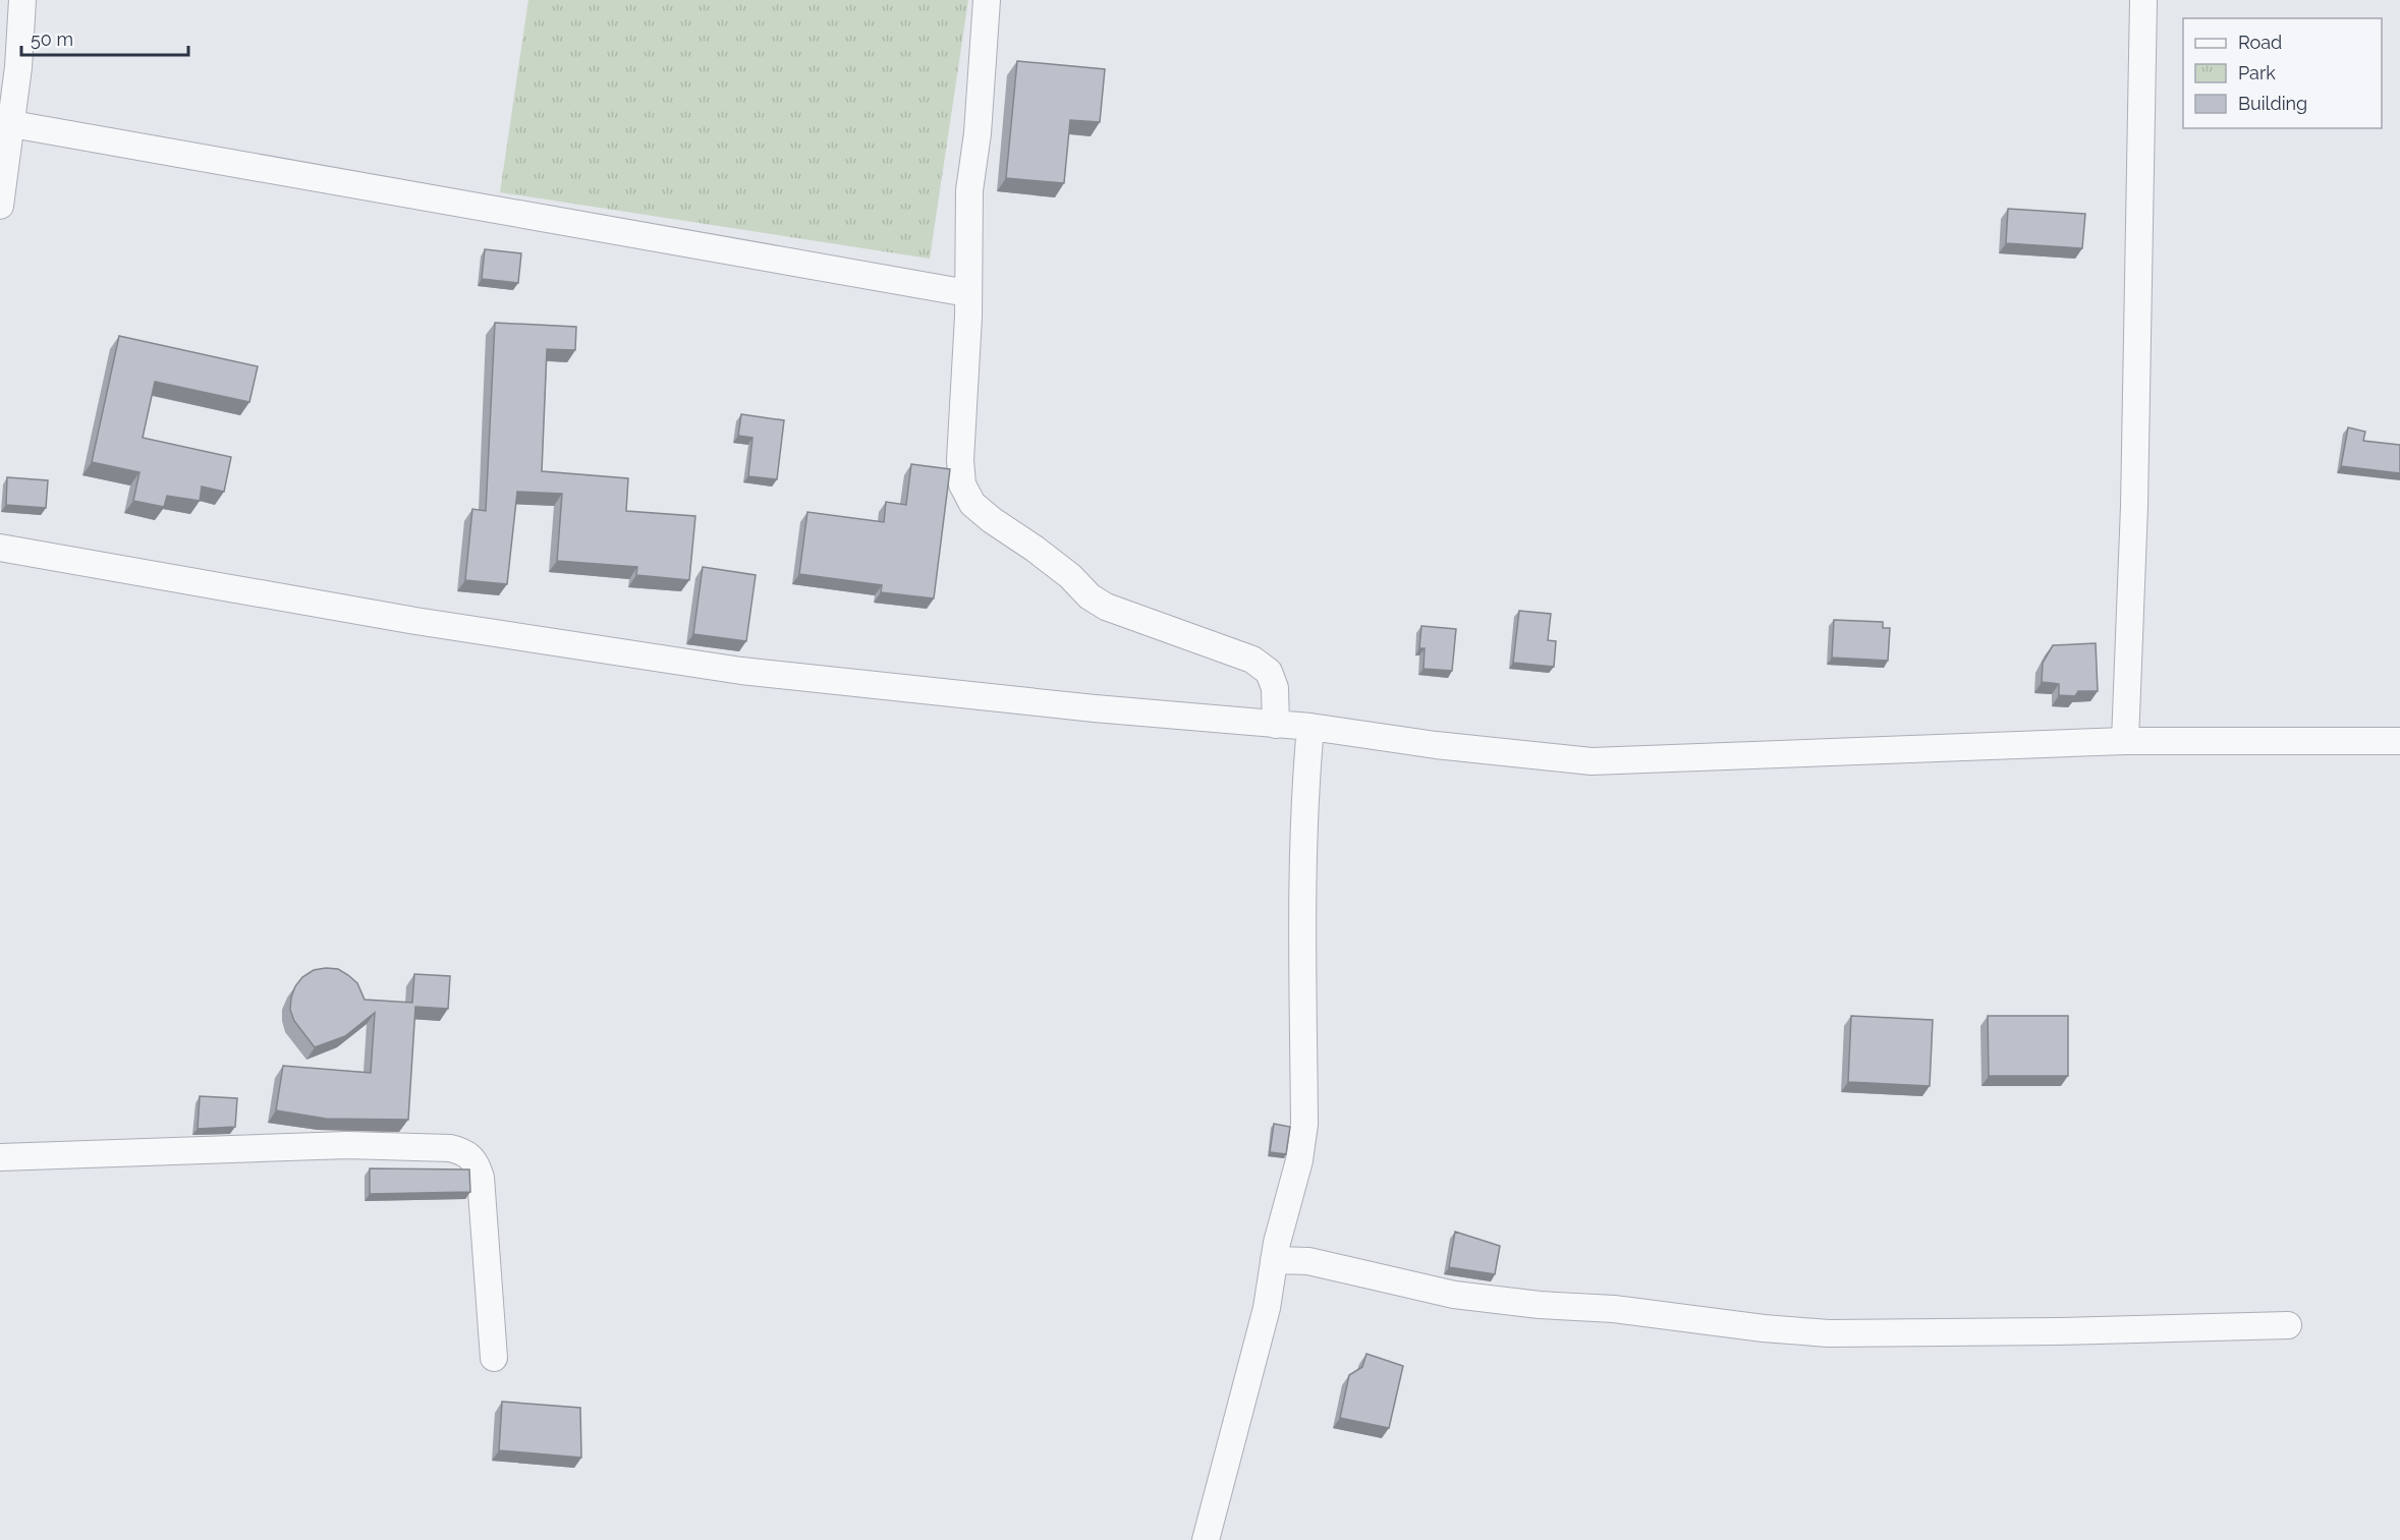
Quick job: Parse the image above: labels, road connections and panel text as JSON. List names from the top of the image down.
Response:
{
  "legend": ["Road", "Park", "Building"],
  "scale_bar": "50 m"
}
